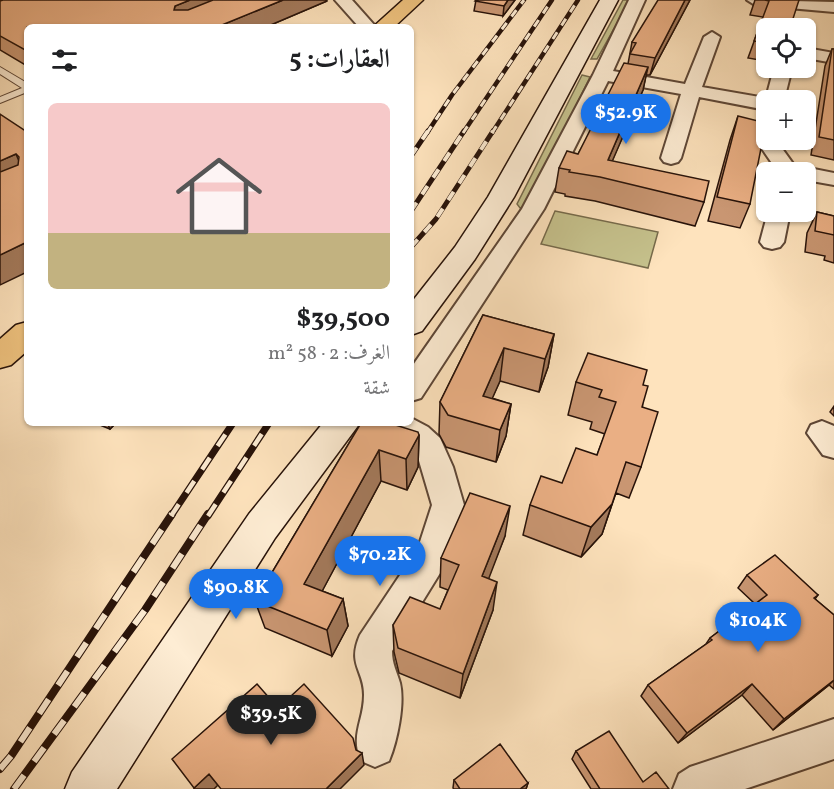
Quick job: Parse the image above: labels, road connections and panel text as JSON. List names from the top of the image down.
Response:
{
  "page": {
    "map_buttons": ["+", "−"],
    "heading": "العقارات: 5",
    "price": [
      "$52.9K",
      "$70.2K",
      "$90.8K",
      "$104K",
      "$39.5K"
    ],
    "list": [
      {
        "name": "$39,500",
        "note": "الغرف: 2 · 58 m² · شقة"
      }
    ]
  }
}
